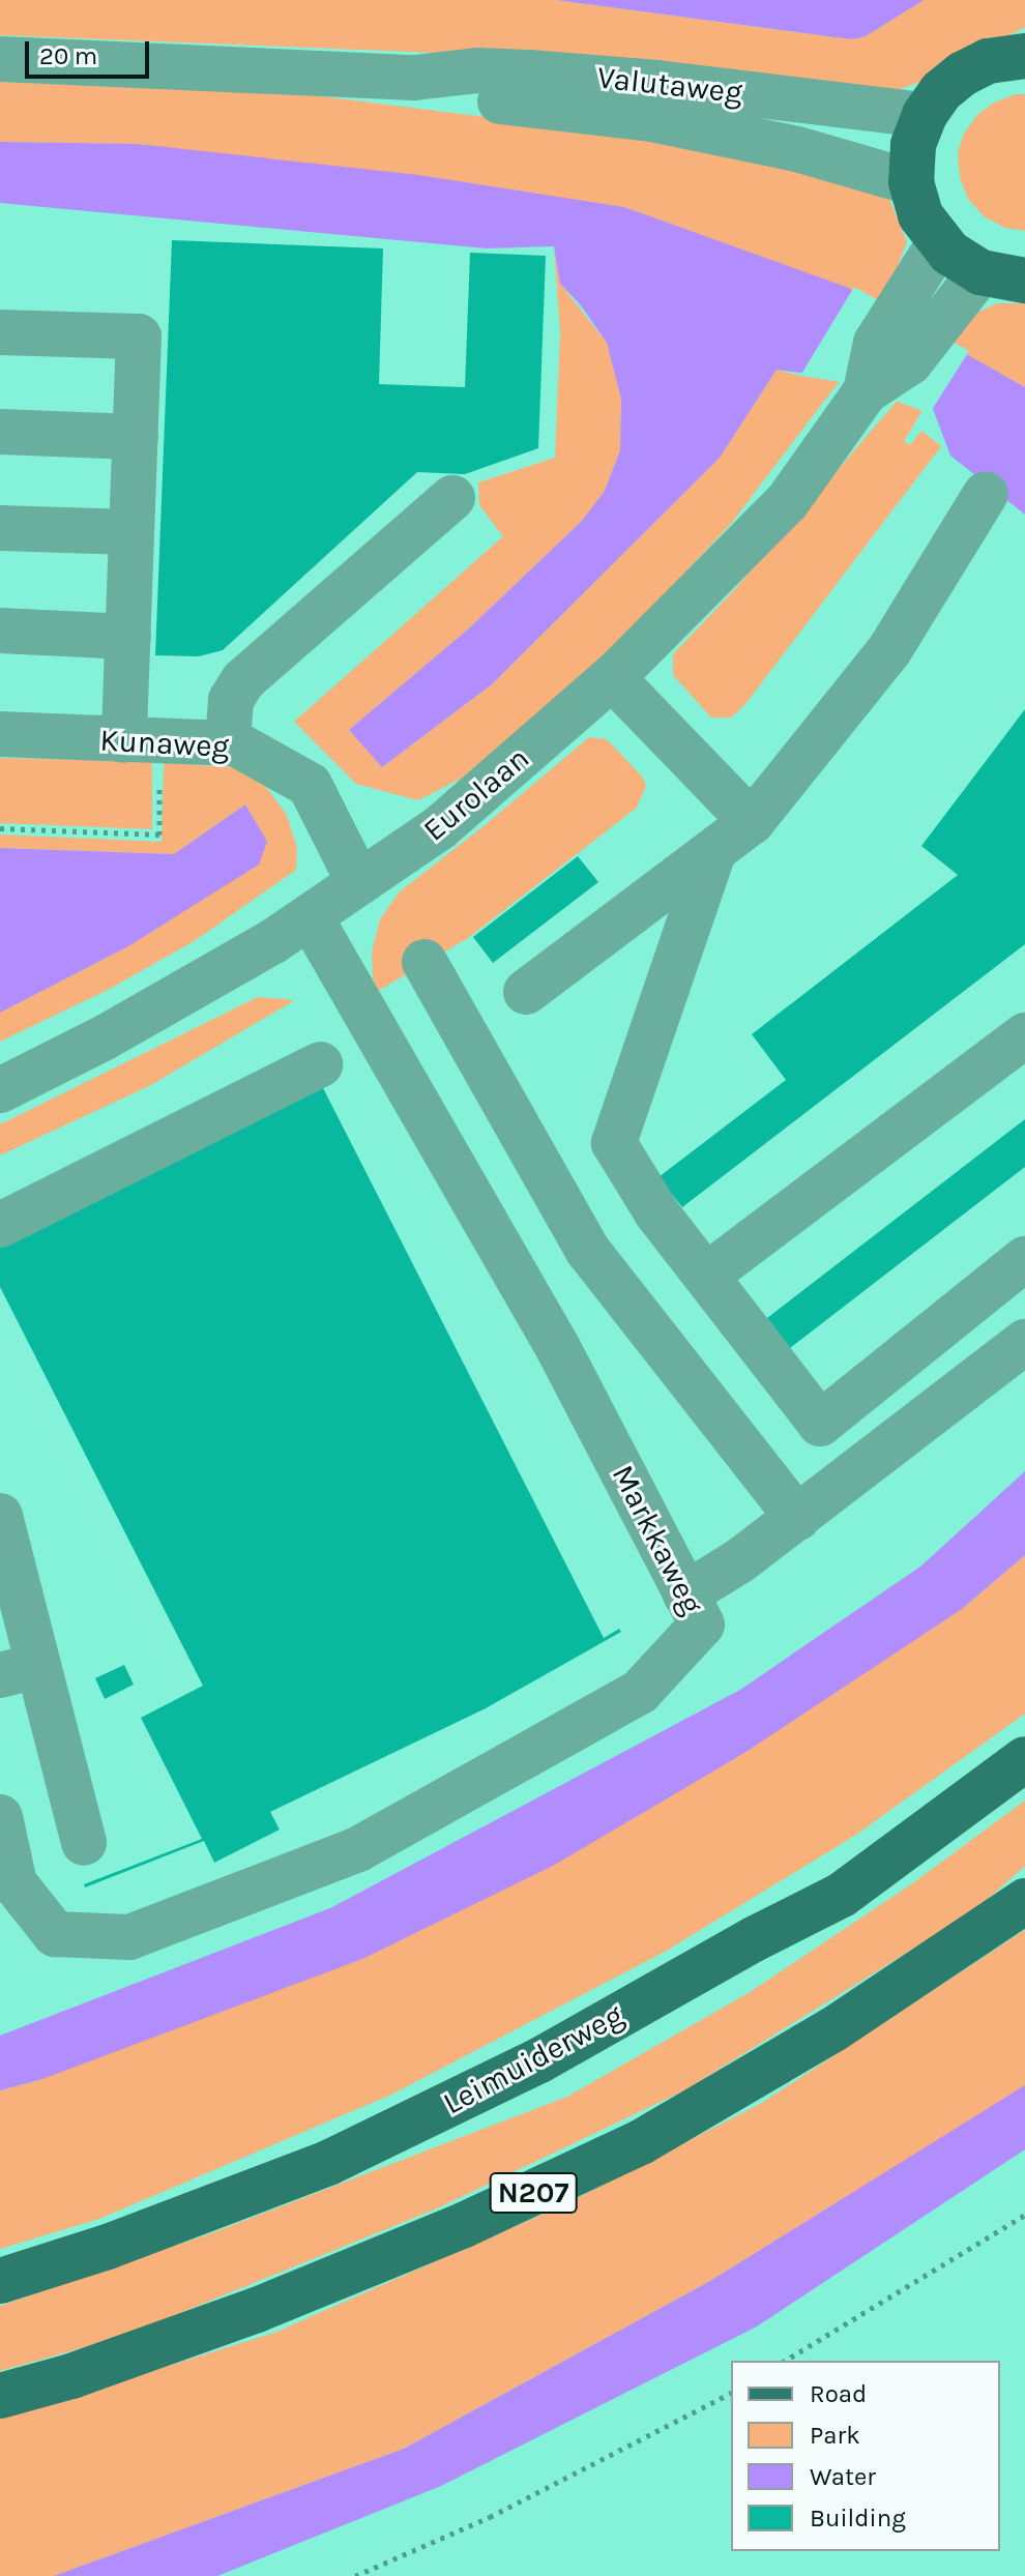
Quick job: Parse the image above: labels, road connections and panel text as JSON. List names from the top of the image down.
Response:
{
  "streets": {
    "main road": ["Leimuiderweg", "N207"],
    "street": [
      "Valutaweg",
      "Kunaweg",
      "Eurolaan",
      "Markkaweg"
    ]
  },
  "crossings": [
    ["Kunaweg", "Eurolaan"],
    ["Eurolaan", "Markkaweg"]
  ],
  "legend": [
    "Road",
    "Park",
    "Water",
    "Building"
  ],
  "scale_bar": "20 m"
}
